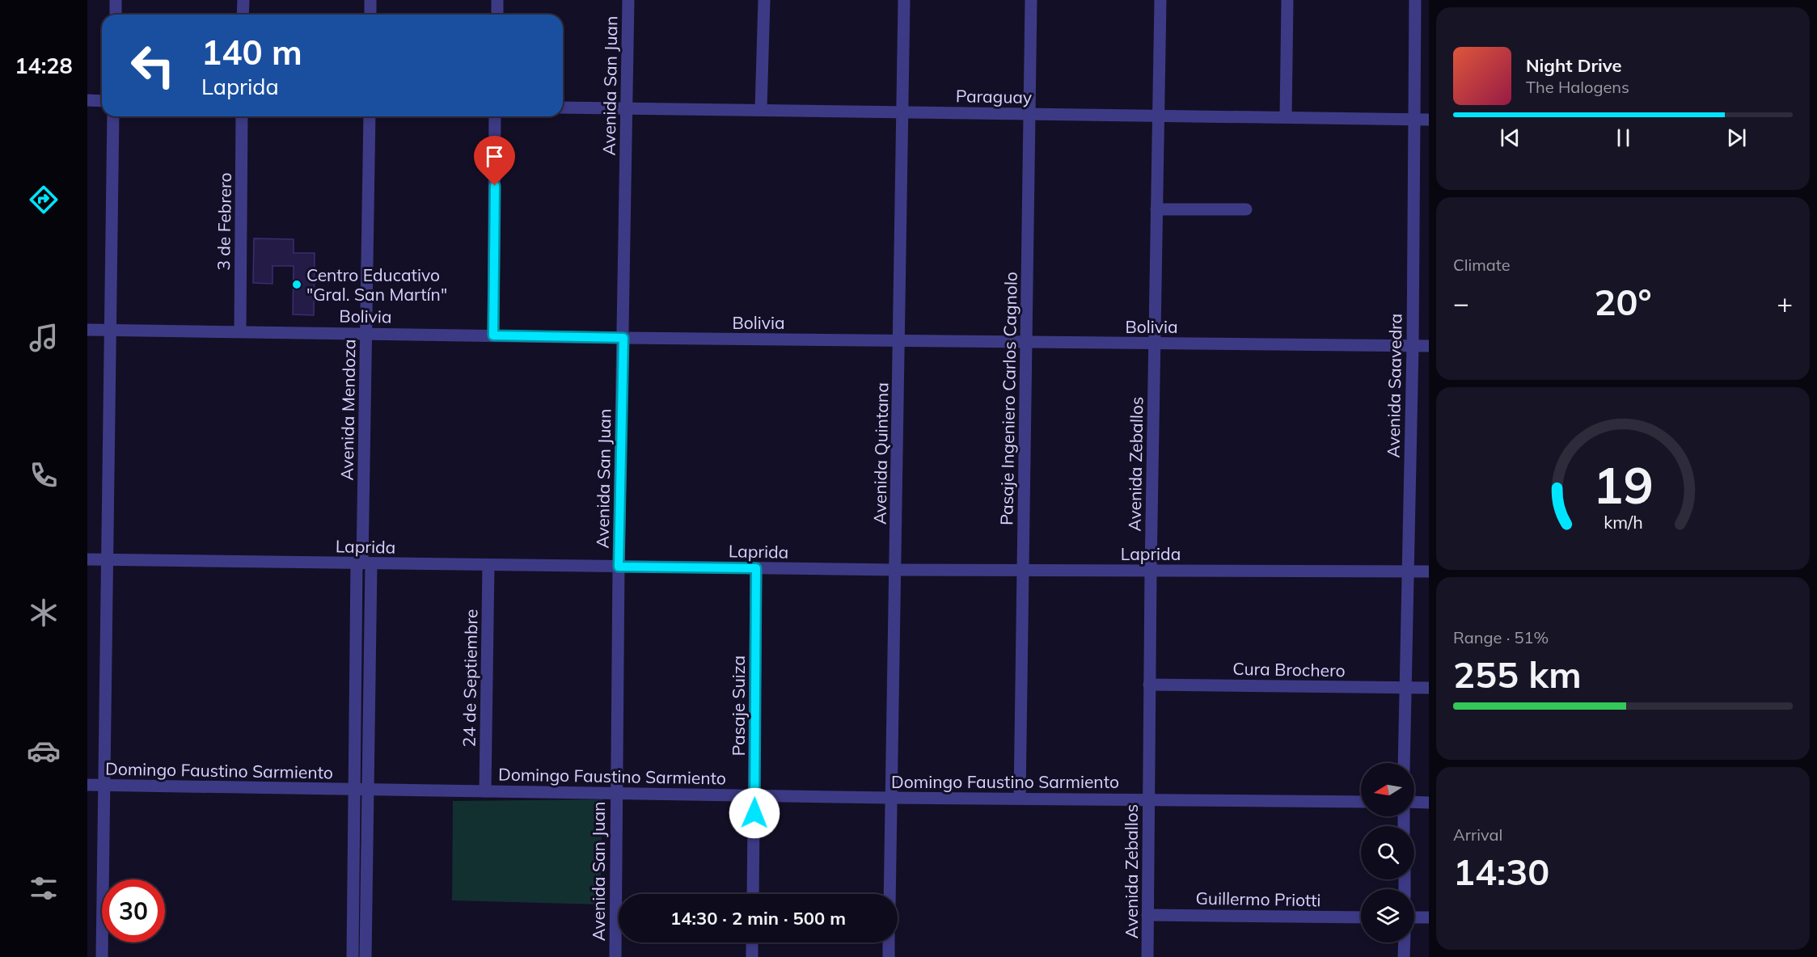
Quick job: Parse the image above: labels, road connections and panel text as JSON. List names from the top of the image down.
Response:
{
  "streets": {
    "street": [
      "Avenida San Juan",
      "Paraguay",
      "3 de Febrero",
      "Bolivia",
      "Avenida Saavedra",
      "Pasaje Ingeniero Carlos Cagnolo",
      "Avenida Mendoza",
      "Avenida Quintana",
      "Avenida Zeballos",
      "Laprida",
      "Cura Brochero",
      "24 de Septiembre",
      "Pasaje Suiza",
      "Domingo Faustino Sarmiento",
      "Guillermo Priotti"
    ]
  },
  "crossings": [
    ["Avenida San Juan", "Paraguay"],
    ["Avenida San Juan", "Bolivia"],
    ["Avenida San Juan", "Laprida"],
    ["Avenida San Juan", "Domingo Faustino Sarmiento"],
    ["Paraguay", "Avenida Saavedra"],
    ["Paraguay", "Pasaje Ingeniero Carlos Cagnolo"],
    ["Paraguay", "Avenida Quintana"],
    ["Paraguay", "Avenida Zeballos"],
    ["3 de Febrero", "Bolivia"],
    ["Bolivia", "Avenida Saavedra"],
    ["Bolivia", "Pasaje Ingeniero Carlos Cagnolo"],
    ["Bolivia", "Avenida Mendoza"],
    ["Bolivia", "Avenida Quintana"],
    ["Bolivia", "Avenida Zeballos"],
    ["Avenida Saavedra", "Laprida"],
    ["Avenida Saavedra", "Cura Brochero"],
    ["Pasaje Ingeniero Carlos Cagnolo", "Laprida"],
    ["Pasaje Ingeniero Carlos Cagnolo", "Domingo Faustino Sarmiento"],
    ["Avenida Mendoza", "Laprida"],
    ["Avenida Mendoza", "Domingo Faustino Sarmiento"],
    ["Avenida Quintana", "Laprida"],
    ["Avenida Quintana", "Domingo Faustino Sarmiento"],
    ["Avenida Zeballos", "Laprida"],
    ["Avenida Zeballos", "Cura Brochero"],
    ["Avenida Zeballos", "Domingo Faustino Sarmiento"],
    ["Avenida Zeballos", "Guillermo Priotti"],
    ["Laprida", "24 de Septiembre"],
    ["Laprida", "Pasaje Suiza"],
    ["24 de Septiembre", "Domingo Faustino Sarmiento"],
    ["Pasaje Suiza", "Domingo Faustino Sarmiento"]
  ],
  "places": ["Centro Educativo \"Gral. San Martín\""],
  "north": "left",
  "page": {
    "tabs": "14:28",
    "turn": ["140 m", "Laprida"],
    "song": ["Night Drive", "The Halogens"],
    "tile": [
      "Climate",
      ["Range · 51%", "255 km"],
      ["Arrival", "14:30"]
    ],
    "heat": ["−", "20°", "+"],
    "limit": "30",
    "trip": "14:30 · 2 min · 500 m",
    "gauge": ["19", "km/h"]
  }
}
